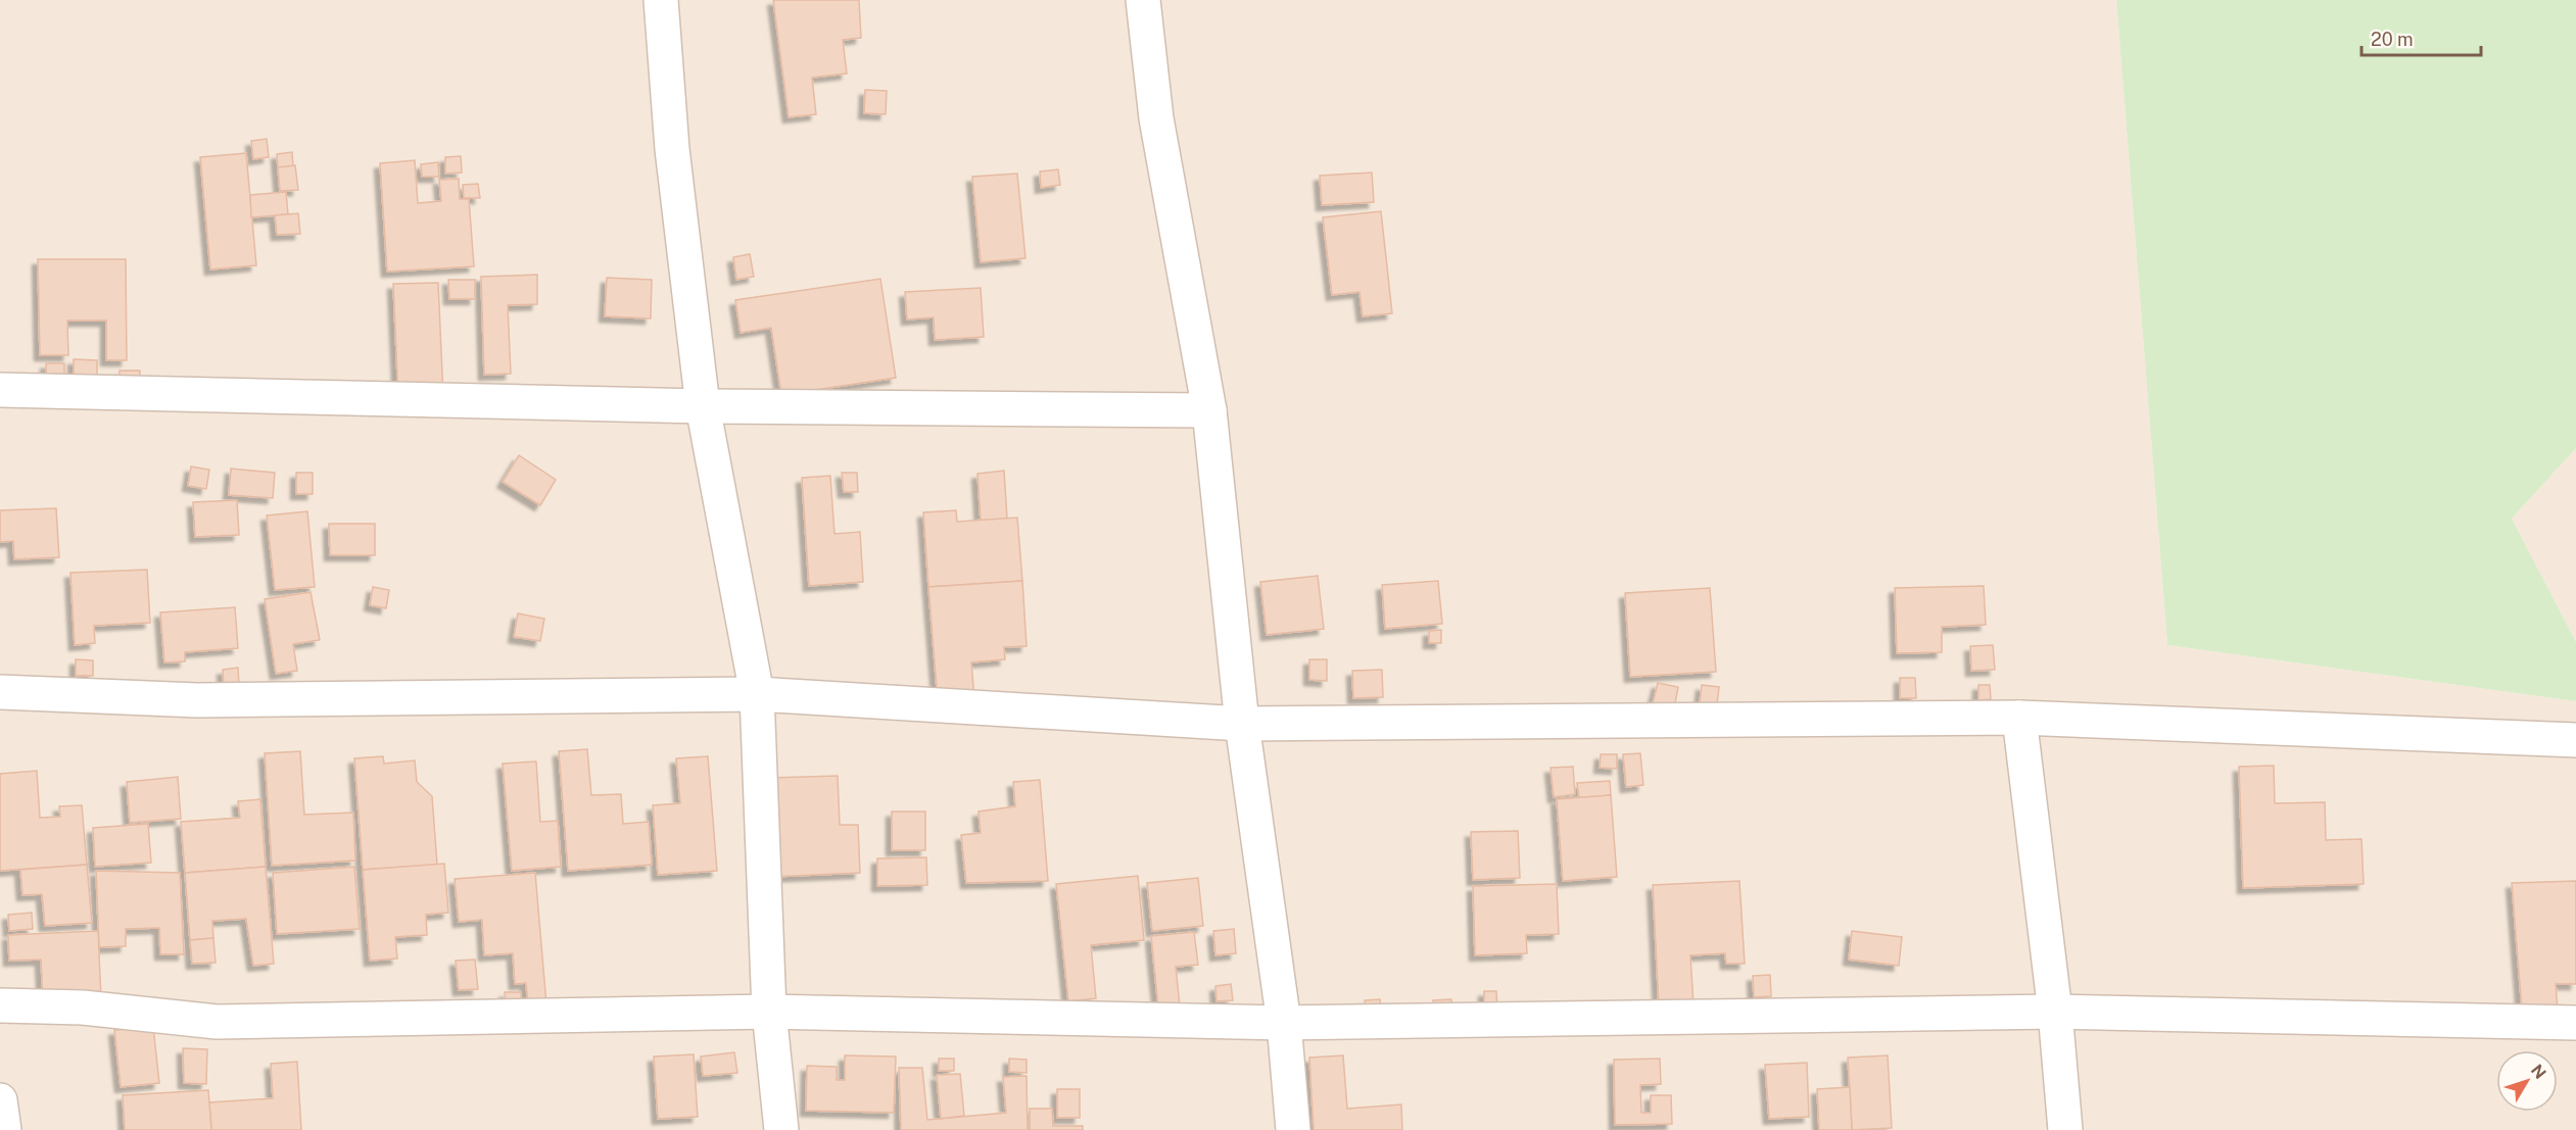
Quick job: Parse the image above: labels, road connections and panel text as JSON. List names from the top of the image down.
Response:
{
  "scale_bar": "20 m",
  "north": "top right"
}
